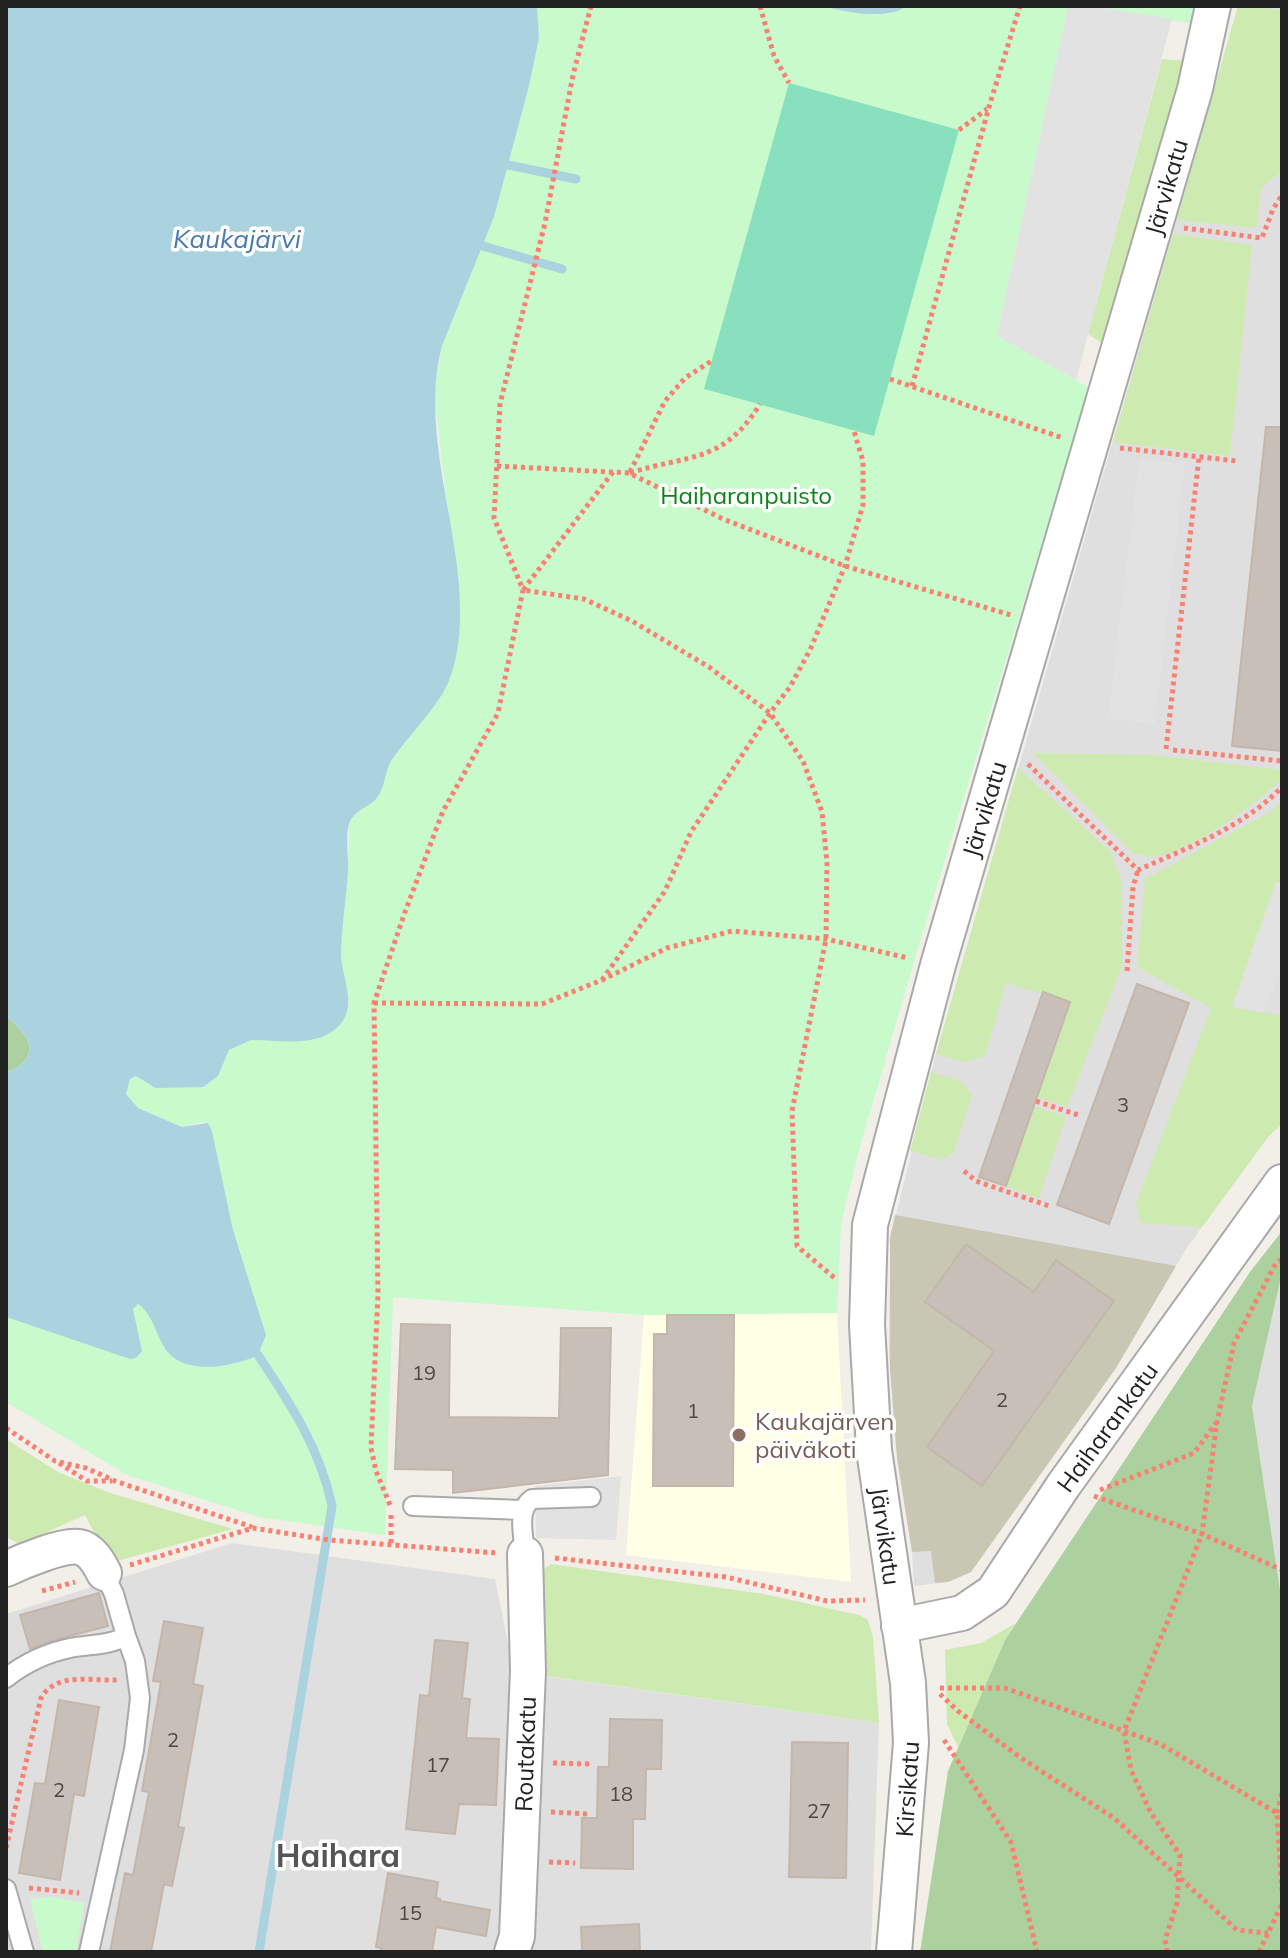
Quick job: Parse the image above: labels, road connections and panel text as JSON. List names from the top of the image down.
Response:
{
  "streets": {
    "street": [
      "Järvikatu",
      "Haiharankatu",
      "Routakatu",
      "Kirsikatu"
    ]
  },
  "crossings": [
    ["Järvikatu", "Haiharankatu"],
    ["Järvikatu", "Kirsikatu"],
    ["Haiharankatu", "Kirsikatu"]
  ],
  "districts": ["Haihara"],
  "water": ["Kaukajärvi"],
  "parks": ["Haiharanpuisto"],
  "places": ["Kaukajärven päiväkoti"],
  "house_numbers": [
    "3",
    "19",
    "2",
    "1",
    "2",
    "17",
    "2",
    "18",
    "27",
    "15"
  ]
}
